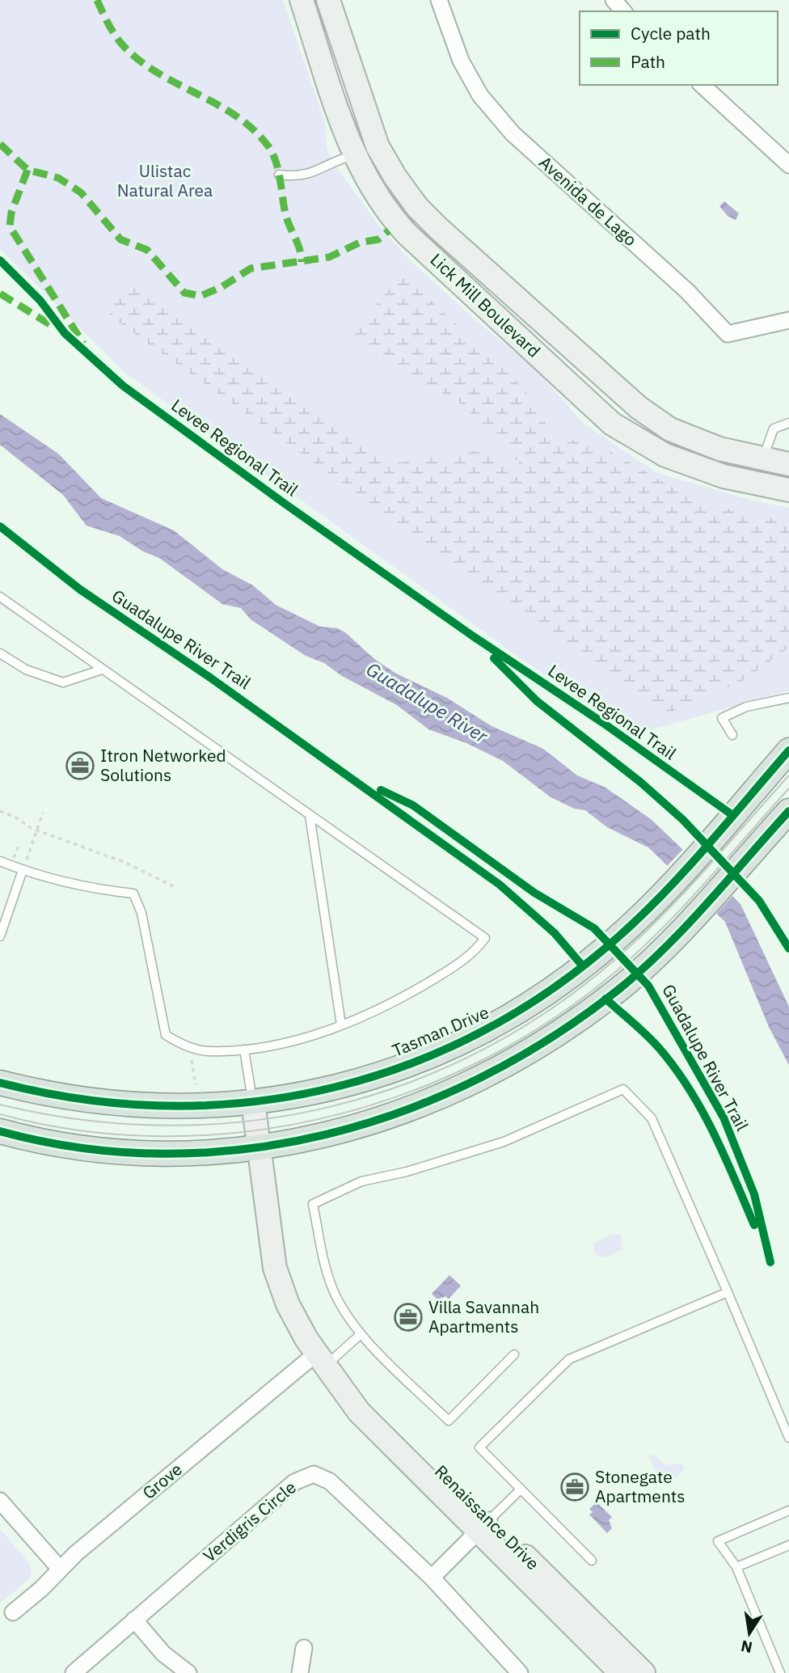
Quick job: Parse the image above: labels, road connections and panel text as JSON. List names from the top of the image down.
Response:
{
  "streets": {
    "main road": ["Lick Mill Boulevard", "Tasman Drive", "Renaissance Drive"],
    "street": ["Avenida de Lago", "Grove", "Verdigris Circle"],
    "cycle path": ["Levee Regional Trail", "Guadalupe River Trail"]
  },
  "crossings": [
    ["Tasman Drive", "Renaissance Drive"],
    ["Grove", "Renaissance Drive"]
  ],
  "water": ["Guadalupe River"],
  "parks": ["Ulistac Natural Area"],
  "places": {
    "office": ["Itron Networked Solutions", "Villa Savannah Apartments", "Stonegate Apartments"]
  },
  "legend": ["Cycle path", "Path"],
  "north": "bottom"
}
